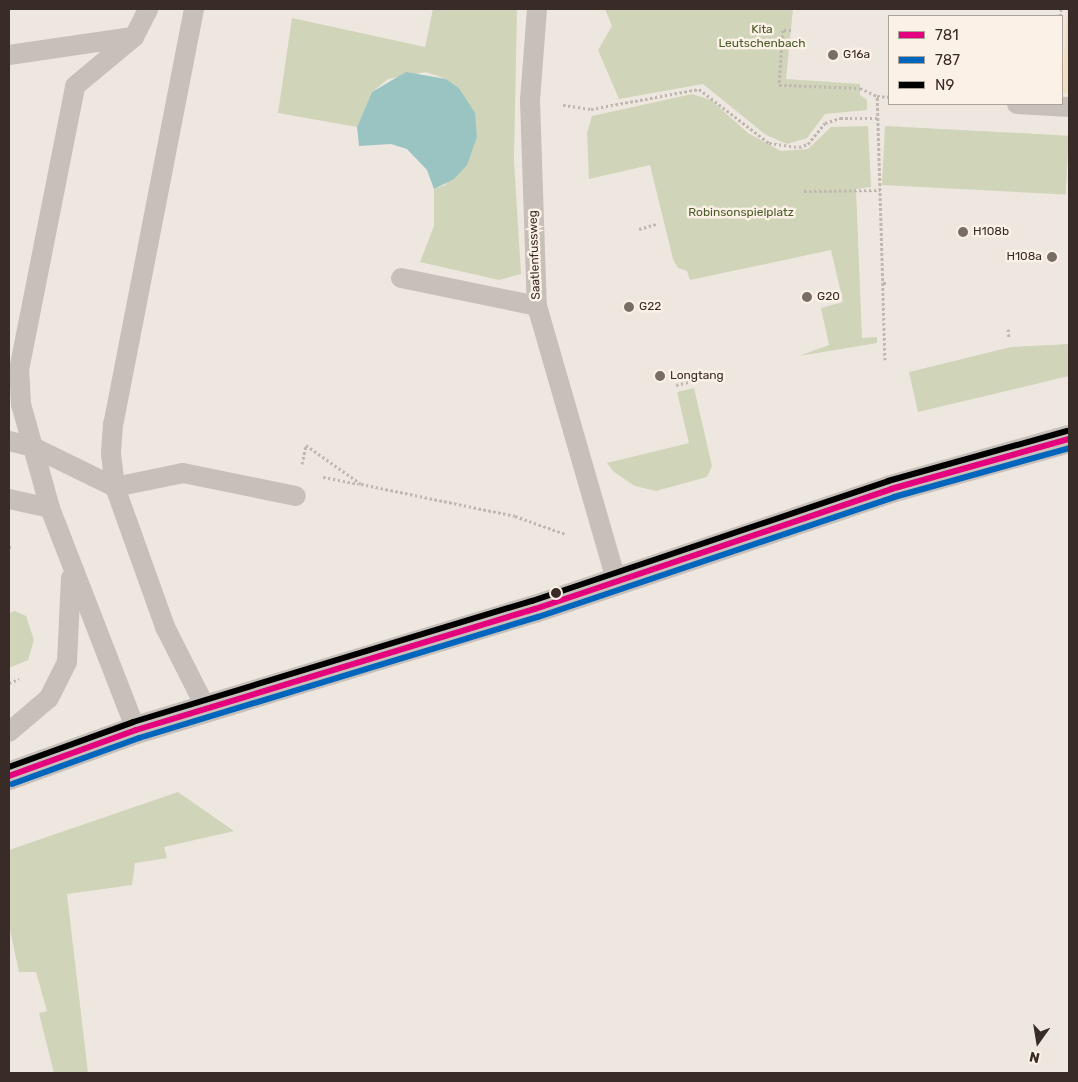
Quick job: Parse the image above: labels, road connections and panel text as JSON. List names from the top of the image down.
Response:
{
  "streets": {
    "lane": ["Saatlenfussweg"]
  },
  "parks": ["Kita Leutschenbach", "Robinsonspielplatz"],
  "places": [
    "G16a",
    "H108b",
    "H108a",
    "G20",
    "G22",
    "Longtang"
  ],
  "lines": ["transit line N9", "transit line 781", "transit line 787"],
  "legend": ["781", "787", "N9"],
  "north": "bottom"
}
